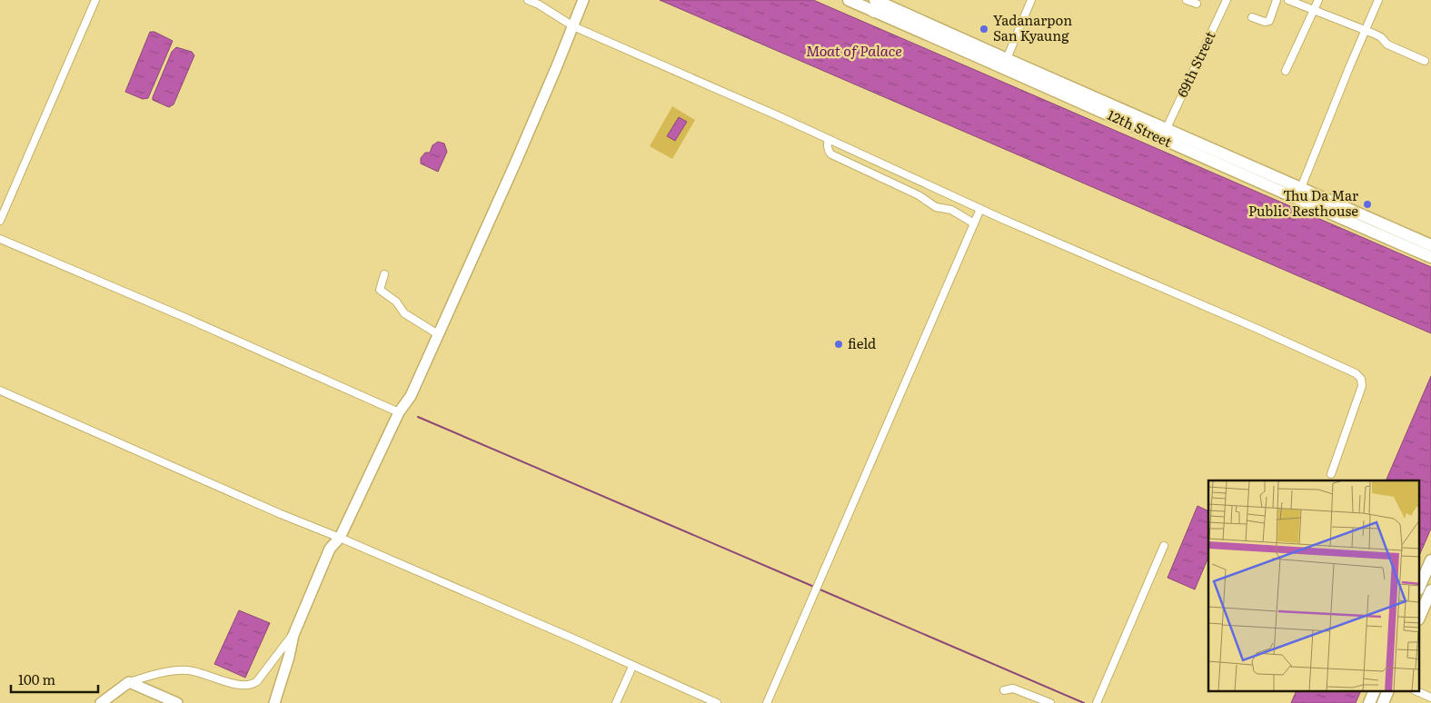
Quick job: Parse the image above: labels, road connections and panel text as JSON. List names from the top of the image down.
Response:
{
  "streets": {
    "main road": ["12th Street"],
    "street": ["69th Street"]
  },
  "crossings": [
    ["69th Street", "12th Street"]
  ],
  "water": ["Moat of Palace"],
  "places": ["Yadanarpon San Kyaung", "Thu Da Mar Public Resthouse", "field"],
  "scale_bar": "100 m"
}
